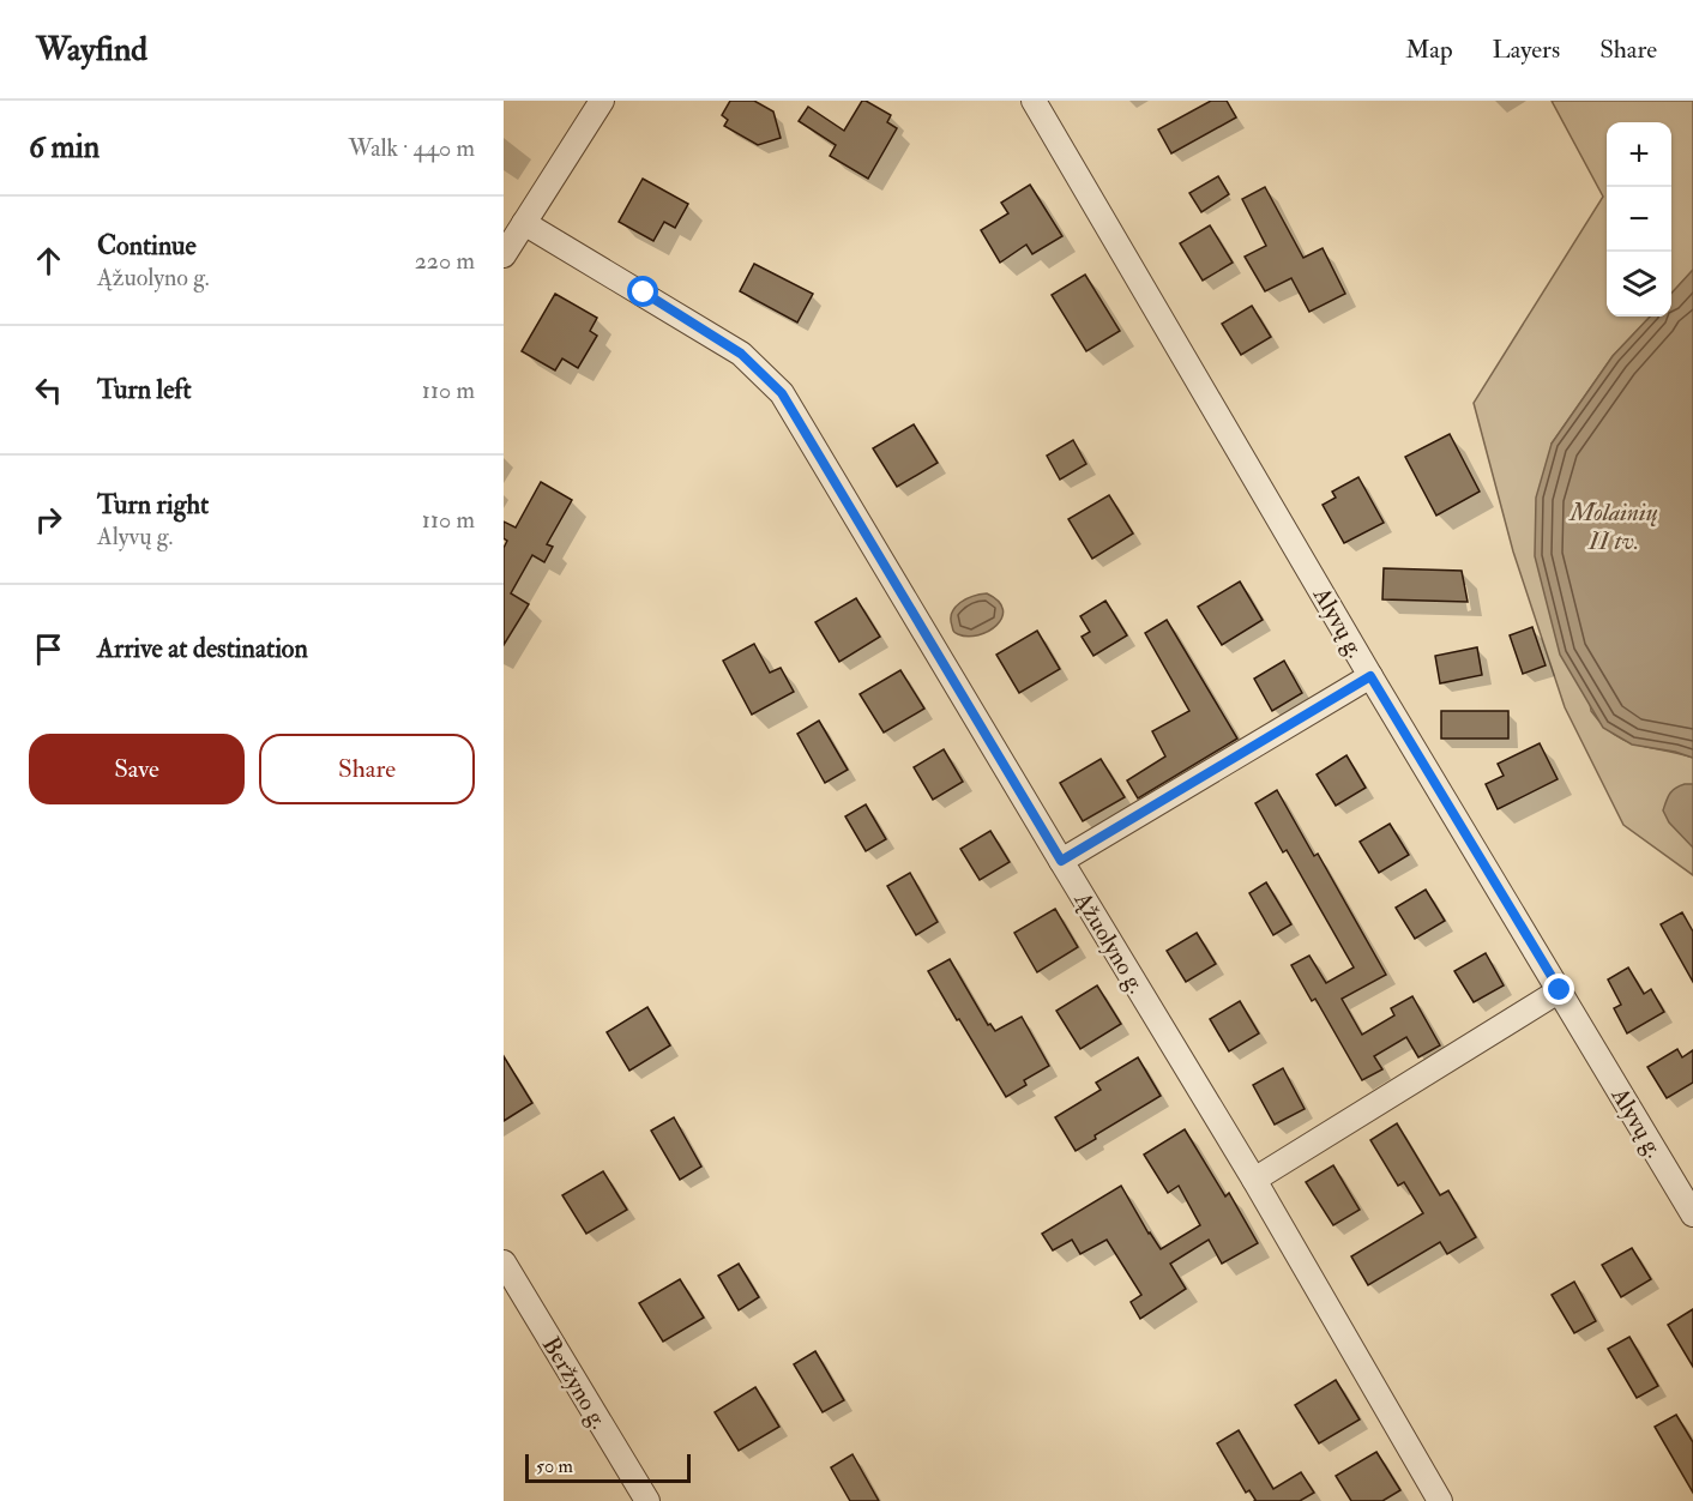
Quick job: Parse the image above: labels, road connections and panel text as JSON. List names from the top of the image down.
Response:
{
  "streets": {
    "street": ["Alyvų g.", "Ąžuolyno g.", "Beržyno g."]
  },
  "water": ["Molainių II tv."],
  "scale_bar": "50 m",
  "page": {
    "header": "Wayfind",
    "nav": ["Map", "Layers", "Share"],
    "heading": ["6 min", "Walk · 440 m"],
    "map_buttons": ["+", "−"],
    "list": [
      ["Continue", "Ąžuolyno g.", "220 m"],
      ["Turn left", "110 m"],
      ["Turn right", "Alyvų g.", "110 m"],
      "Arrive at destination"
    ],
    "buttons": ["Save", "Share"],
    "scale": "50 m"
  }
}
